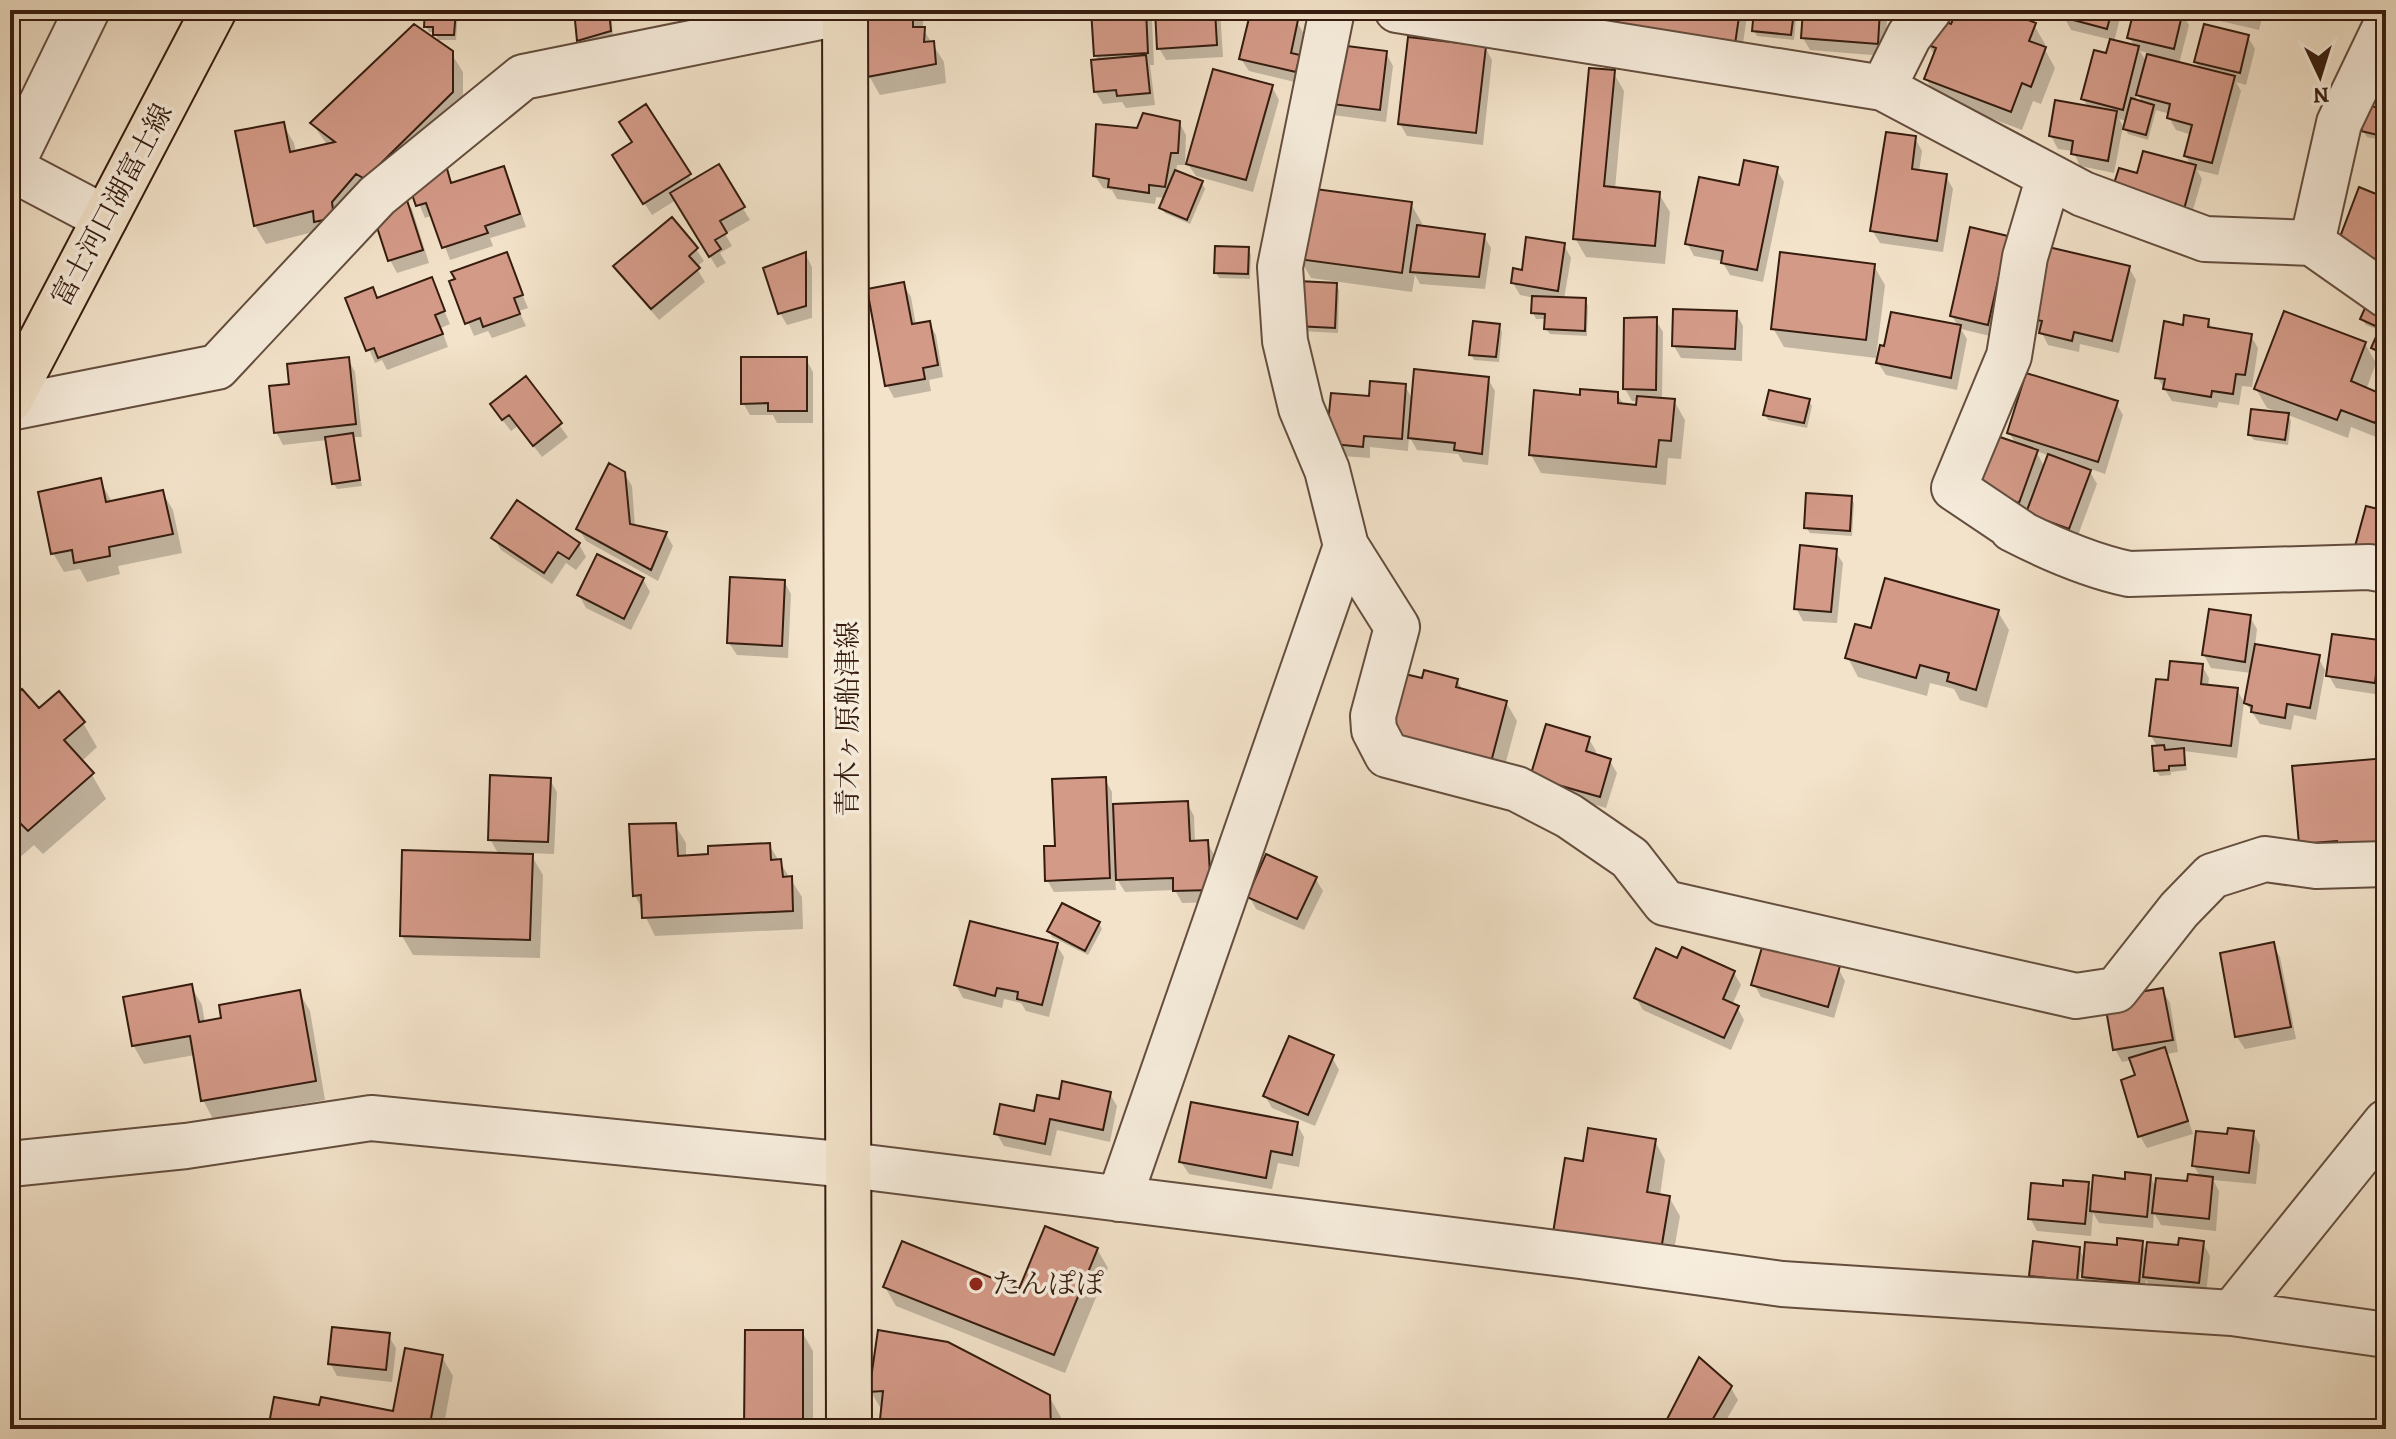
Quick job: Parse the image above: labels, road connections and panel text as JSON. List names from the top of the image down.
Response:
{
  "streets": {
    "main road": ["富士河口湖富士線", "青木ヶ原船津線"]
  },
  "places": ["たんぽぽ"],
  "north": "bottom"
}
